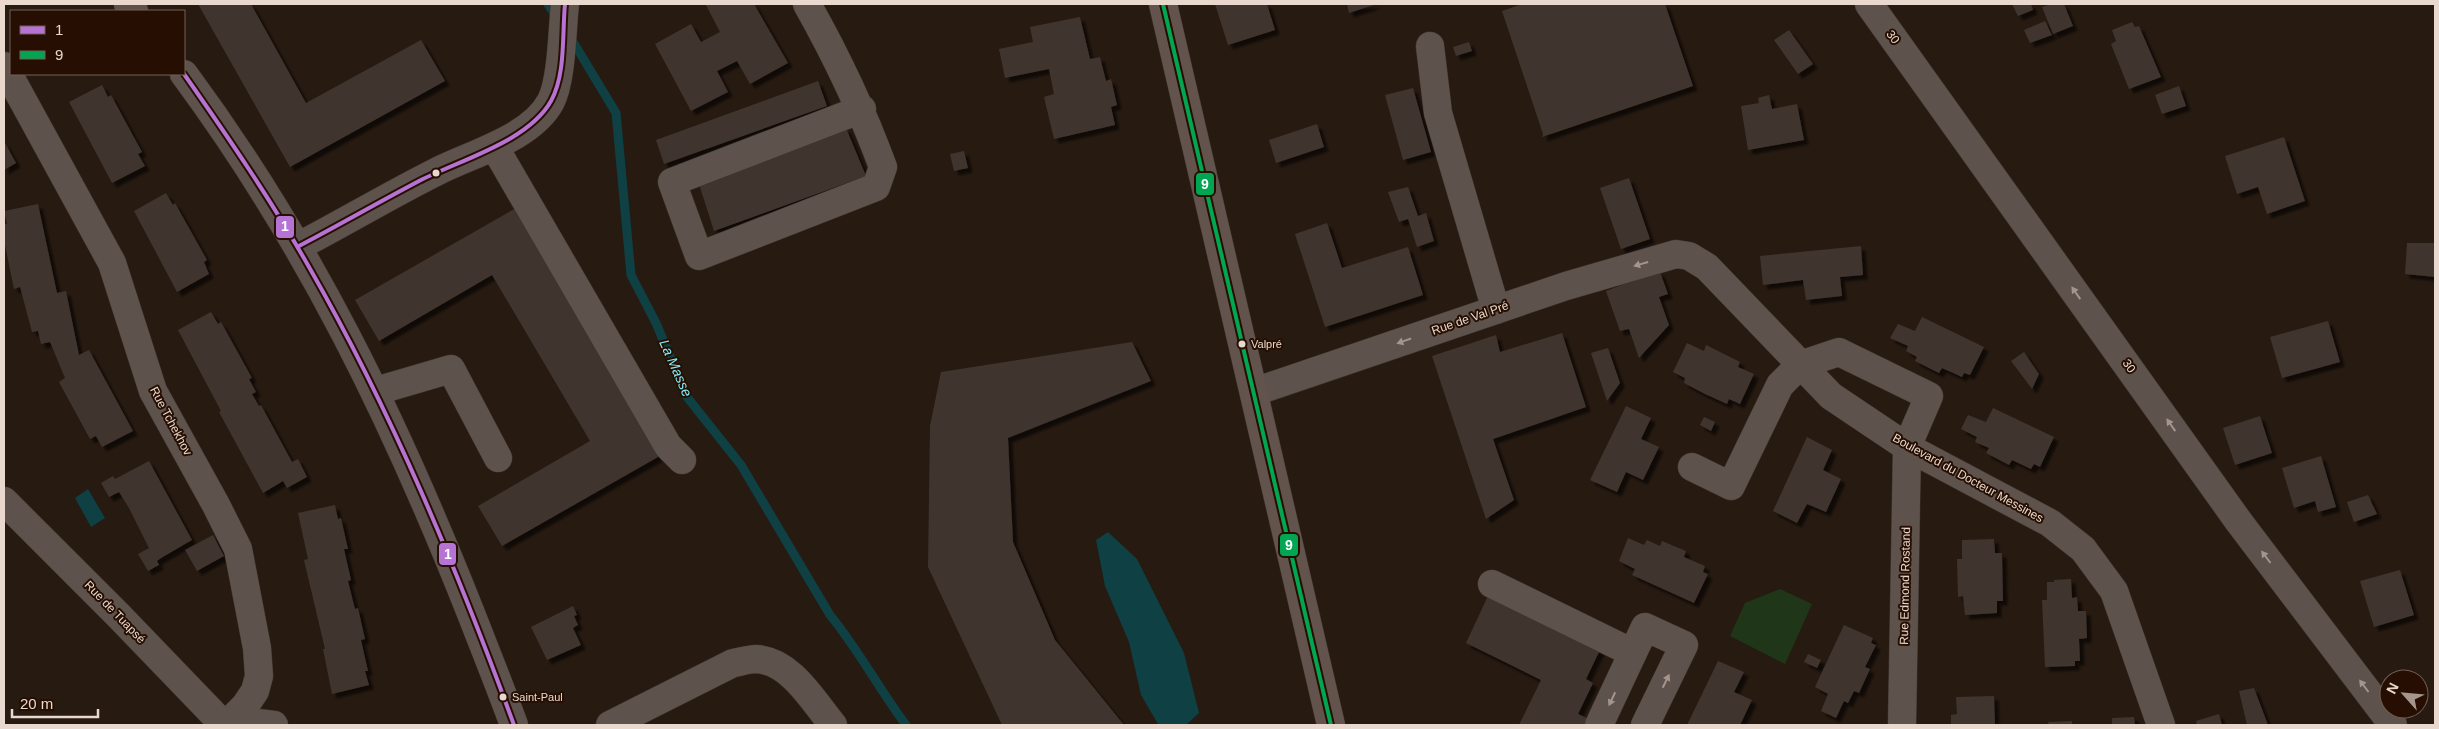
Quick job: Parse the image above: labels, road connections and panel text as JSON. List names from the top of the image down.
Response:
{
  "streets": {
    "street": [
      "30",
      "Rue de Val Pré",
      "Rue Tchekhov",
      "Boulevard du Docteur Messines",
      "Rue Edmond Rostand",
      "Rue de Tuapsé"
    ]
  },
  "crossings": [
    ["Rue de Val Pré", "Boulevard du Docteur Messines"],
    ["Rue Tchekhov", "Rue de Tuapsé"],
    ["Boulevard du Docteur Messines", "Rue Edmond Rostand"]
  ],
  "one_way": ["30", "Rue de Val Pré"],
  "water": ["La Masse"],
  "places": ["Valpré", "Saint-Paul"],
  "lines": ["transit line 1", "transit line 9"],
  "legend": ["1", "9"],
  "scale_bar": "20 m",
  "north": "top left"
}
